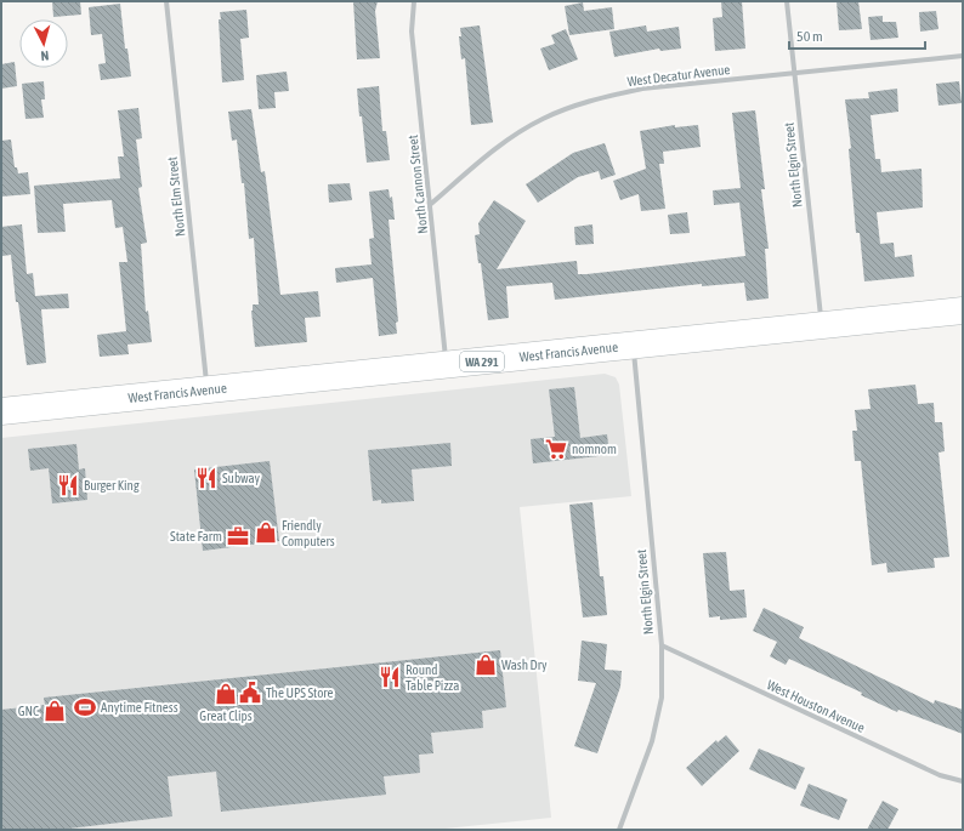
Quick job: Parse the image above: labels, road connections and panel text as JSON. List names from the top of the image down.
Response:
{
  "streets": {
    "main road": ["West Francis Avenue", "WA 291"],
    "street": [
      "West Decatur Avenue",
      "North Elgin Street",
      "North Cannon Street",
      "North Elm Street",
      "West Houston Avenue"
    ]
  },
  "crossings": [
    ["West Decatur Avenue", "North Elgin Street"],
    ["West Decatur Avenue", "North Cannon Street"],
    ["North Elgin Street", "West Francis Avenue"],
    ["North Elgin Street", "West Houston Avenue"],
    ["North Cannon Street", "West Francis Avenue"],
    ["North Elm Street", "West Francis Avenue"]
  ],
  "places": {
    "supermarket": ["nomnom"],
    "restaurant": ["Subway", "Burger King", "Round Table Pizza"],
    "shop": [
      "Friendly Computers",
      "Wash Dry",
      "Great Clips",
      "GNC"
    ],
    "office": ["State Farm"],
    "public building": ["The UPS Store"],
    "sports": ["Anytime Fitness"]
  },
  "scale_bar": "50 m",
  "north": "bottom"
}
